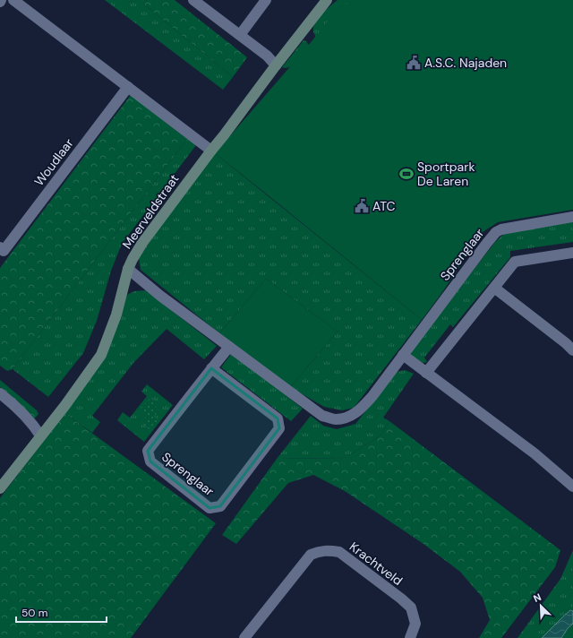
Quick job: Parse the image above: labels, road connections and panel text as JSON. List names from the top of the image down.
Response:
{
  "streets": {
    "street": [
      "Woudlaar",
      "Meerveldstraat",
      "Sprenglaar",
      "Krachtveld"
    ]
  },
  "crossings": [
    ["Meerveldstraat", "Sprenglaar"]
  ],
  "places": {
    "public building": ["A.S.C. Najaden", "ATC"],
    "sports": ["Sportpark De Laren"]
  },
  "scale_bar": "50 m",
  "north": "top left"
}
